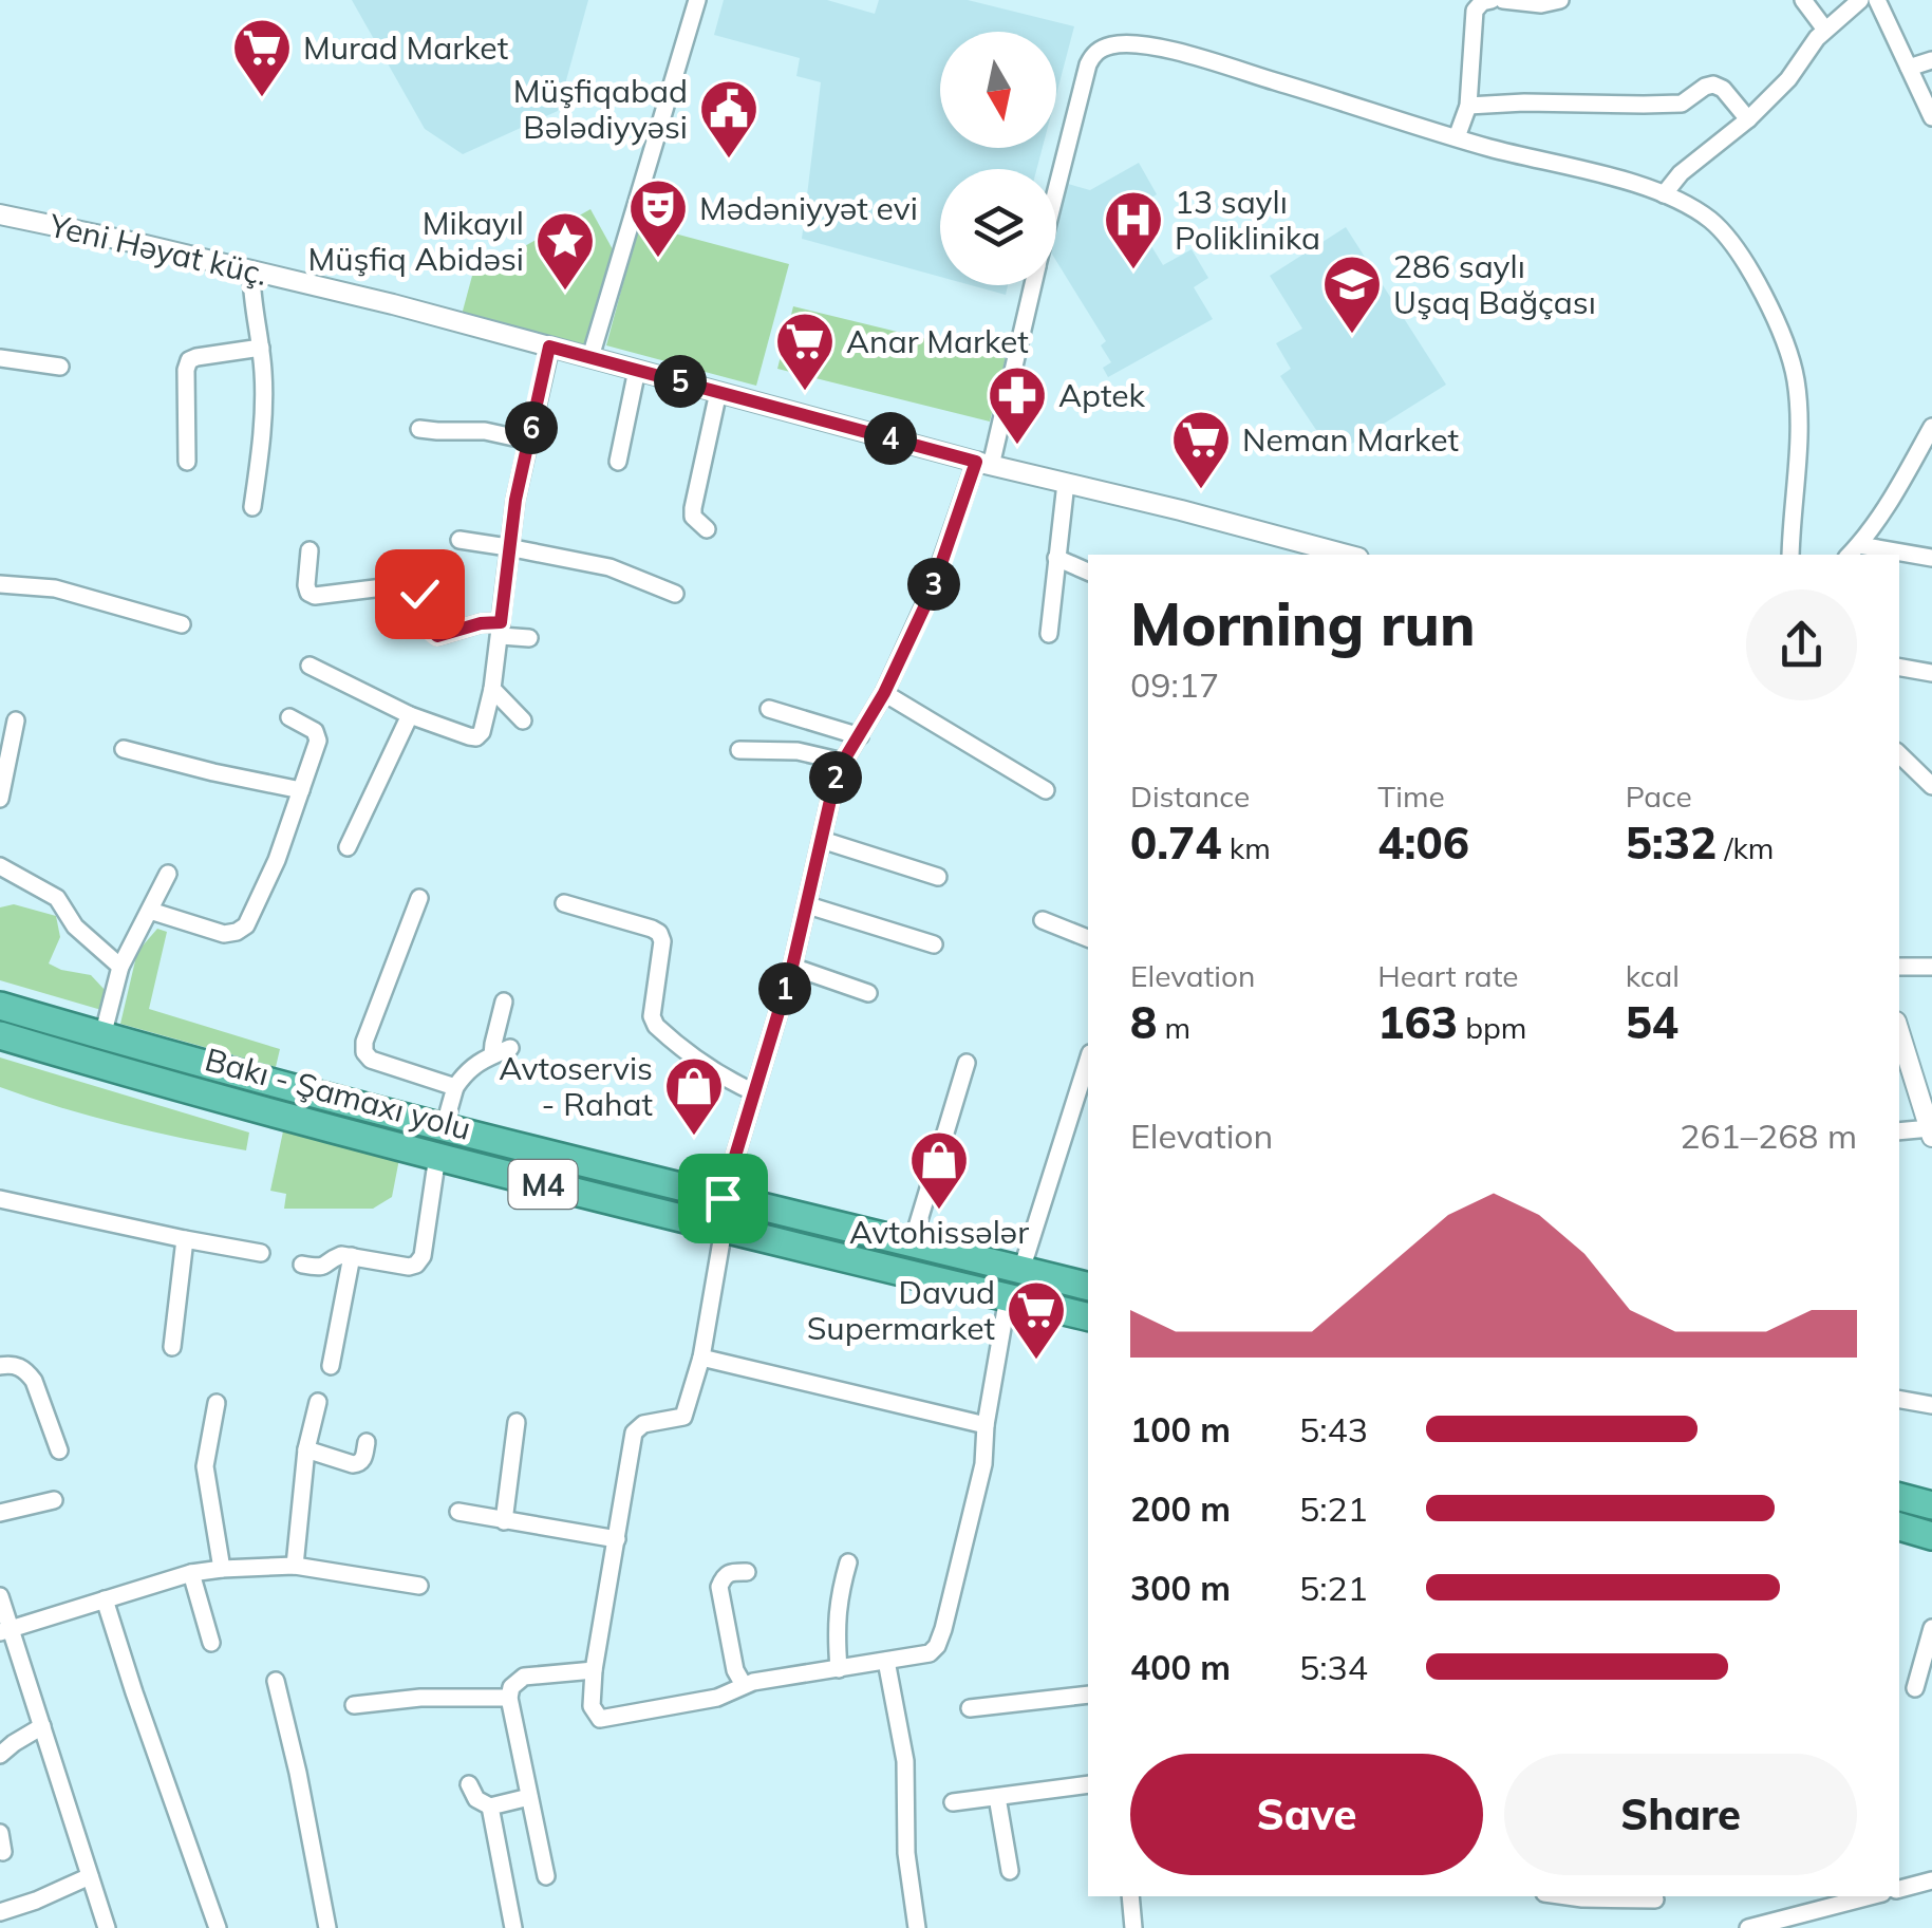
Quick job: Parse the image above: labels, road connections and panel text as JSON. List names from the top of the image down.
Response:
{
  "streets": {
    "highway": ["Bakı - Şamaxı yolu", "M4"],
    "street": ["Yeni Həyat küç."]
  },
  "places": {
    "supermarket": [
      "Murad Market",
      "Anar Market",
      "Neman Market",
      "Davud Supermarket"
    ],
    "public building": ["Müşfiqabad Bələdiyyəsi"],
    "theatre": ["Mədəniyyət evi"],
    "hospital": ["13 saylı Poliklinika"],
    "place": ["Mikayıl Müşfiq Abidəsi"],
    "school or university": ["286 saylı Uşaq Bağçası"],
    "pharmacy": ["Aptek"],
    "shop": ["Avtoservis - Rahat", "Avtohissələr"]
  },
  "north": "bottom",
  "page": {
    "pins": [
      "5",
      "6",
      "4",
      "3",
      "2",
      "1"
    ],
    "heading": ["Morning run", "09:17"],
    "stats": [
      ["Distance", "0.74 km"],
      ["Time", "4:06"],
      ["Pace", "5:32 /km"],
      ["Elevation", "8 m"],
      ["Heart rate", "163 bpm"],
      ["kcal", "54"]
    ],
    "chart": ["Elevation", "261–268 m"],
    "list": [
      {
        "name": "100 m",
        "note": "5:43"
      },
      {
        "name": "200 m",
        "note": "5:21"
      },
      {
        "name": "300 m",
        "note": "5:21"
      },
      {
        "name": "400 m",
        "note": "5:34"
      }
    ],
    "buttons": ["Save", "Share"]
  }
}
